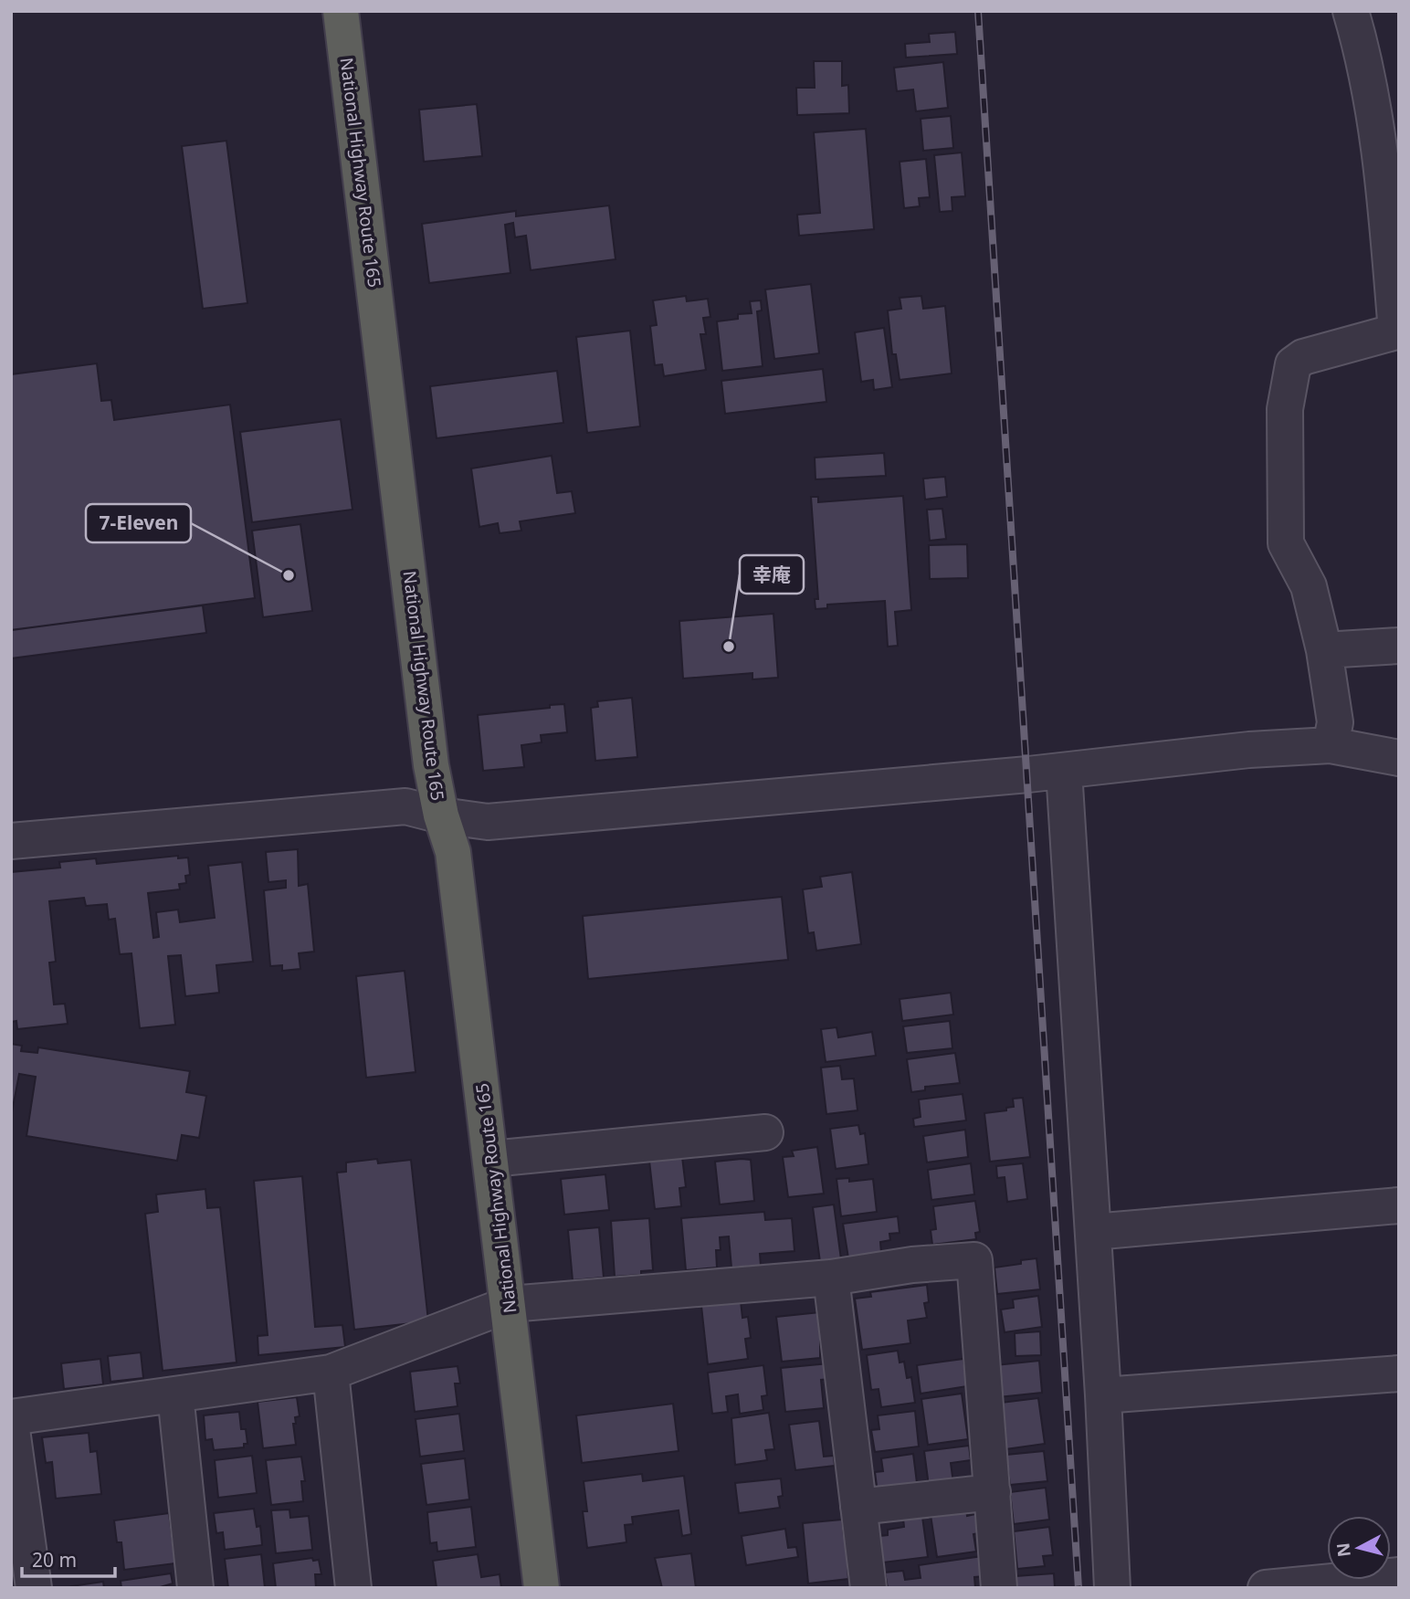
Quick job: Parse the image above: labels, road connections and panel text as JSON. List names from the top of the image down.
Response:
{
  "streets": {
    "highway": ["National Highway Route 165"]
  },
  "places": ["7-Eleven", "幸庵"],
  "scale_bar": "20 m",
  "north": "left"
}
